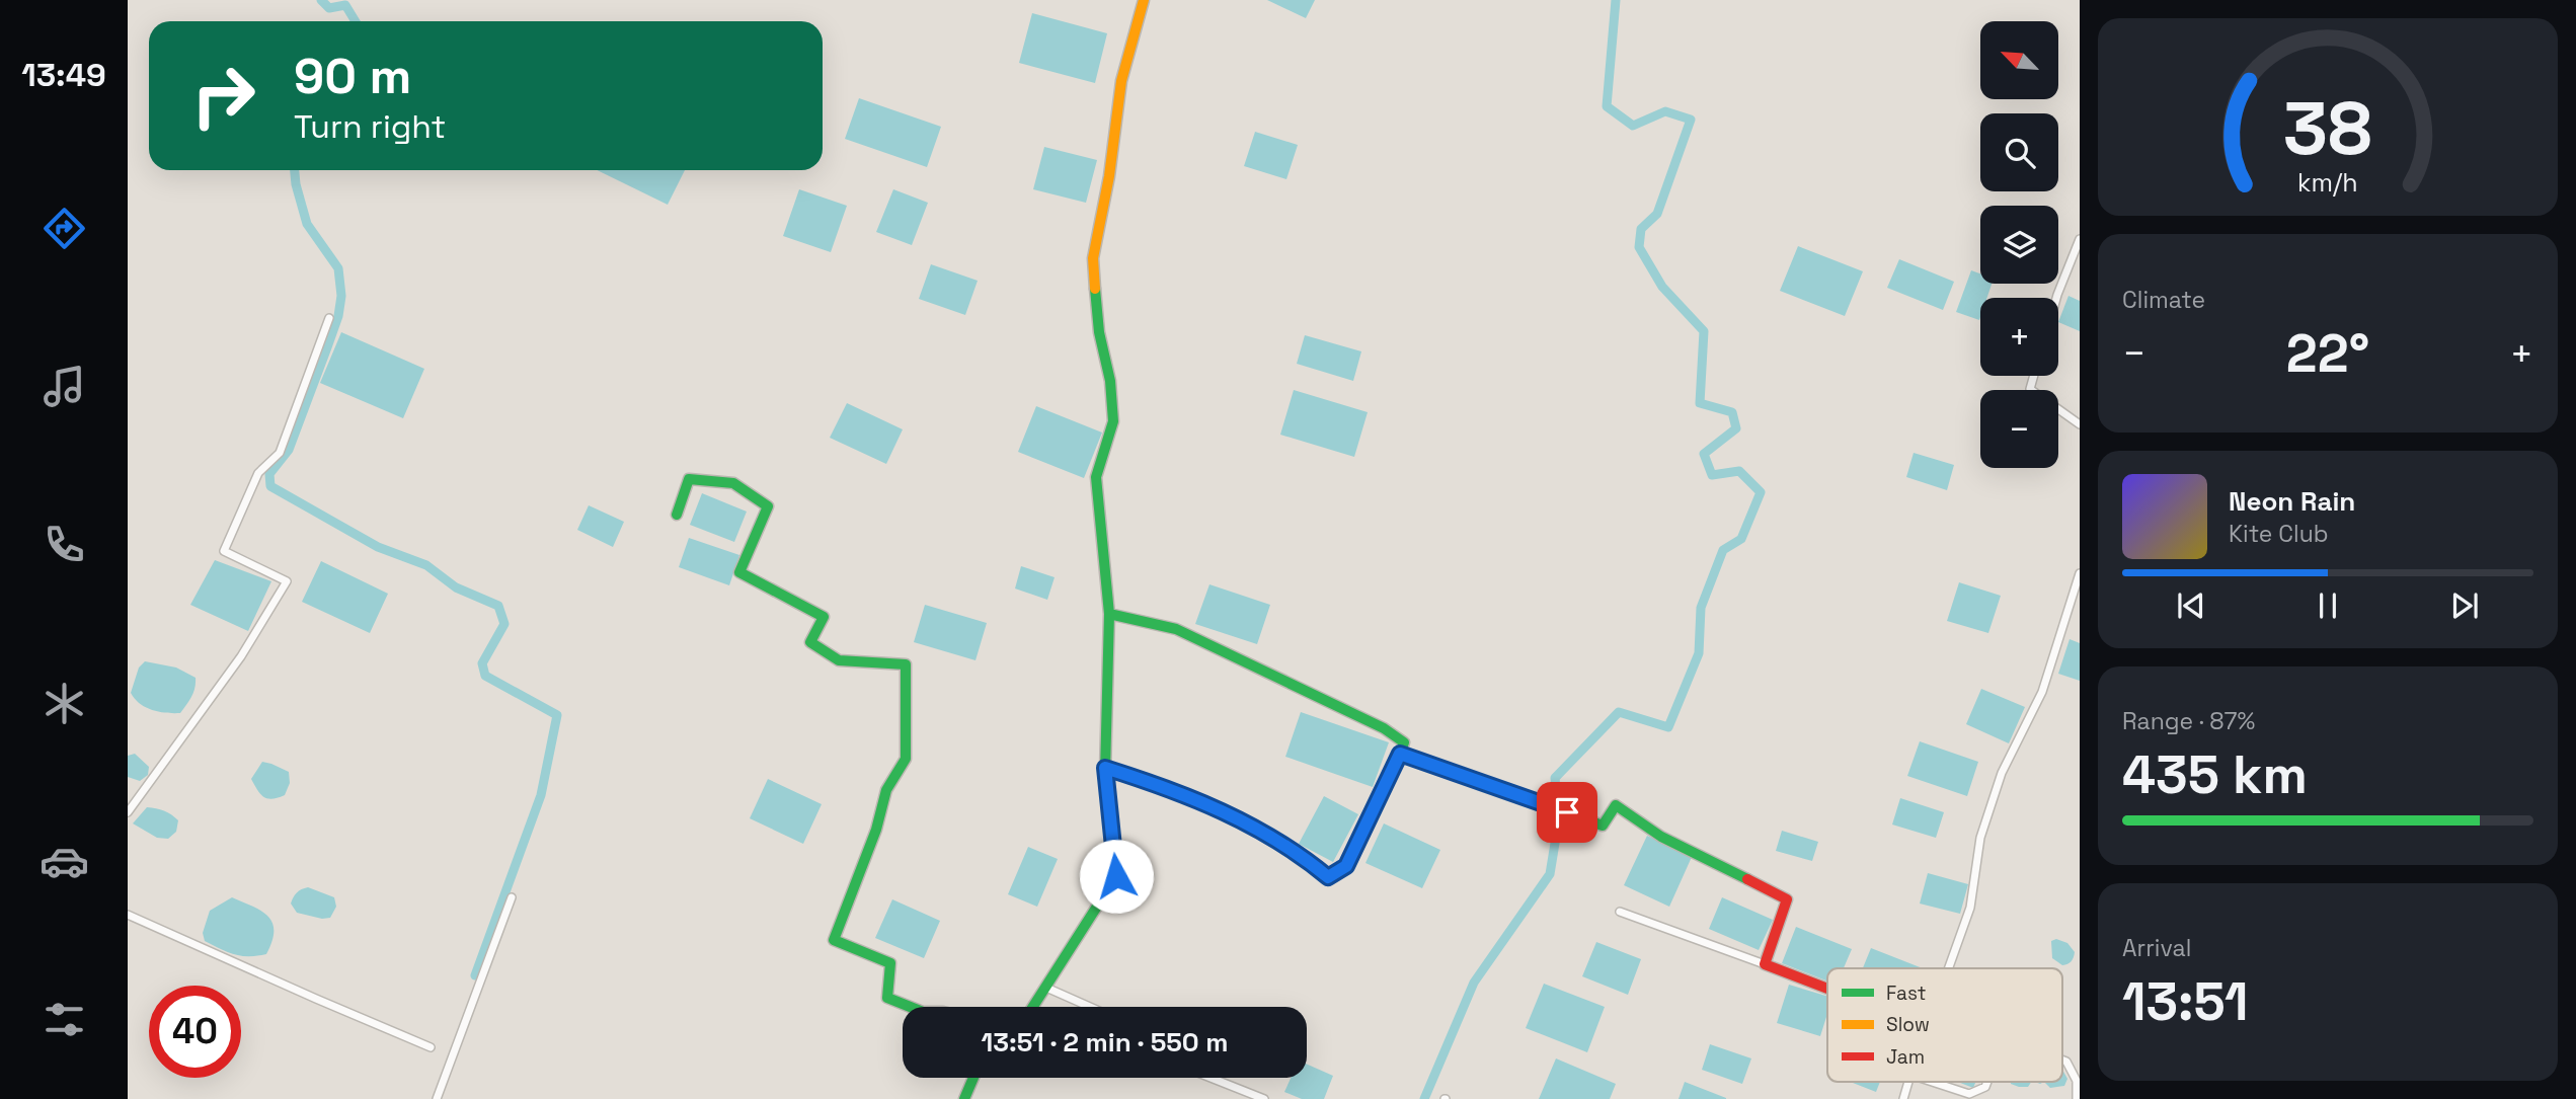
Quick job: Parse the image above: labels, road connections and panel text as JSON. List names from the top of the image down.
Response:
{
  "legend": ["Fast", "Slow", "Jam"],
  "north": "top left",
  "page": {
    "tabs": "13:49",
    "map_buttons": ["+", "−"],
    "turn": ["90 m", "Turn right"],
    "tile": [
      "Climate",
      ["Range · 87%", "435 km"],
      ["Arrival", "13:51"]
    ],
    "heat": ["−", "22°", "+"],
    "song": ["Neon Rain", "Kite Club"],
    "limit": "40",
    "trip": "13:51 · 2 min · 550 m",
    "gauge": ["38", "km/h"]
  }
}
